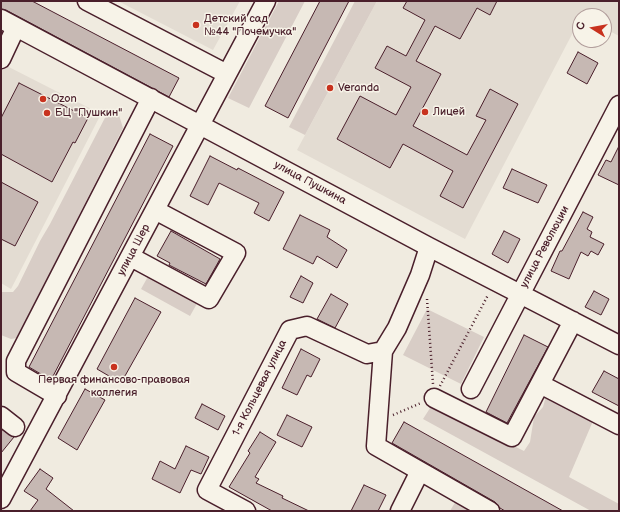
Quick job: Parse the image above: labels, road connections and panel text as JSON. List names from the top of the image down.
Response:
{
  "streets": {
    "street": [
      "улица Пушкина",
      "улица Революции",
      "улица Шер",
      "1-я Кольцевая улица"
    ]
  },
  "crossings": [
    ["улица Пушкина", "улица Революции"],
    ["улица Пушкина", "улица Шер"]
  ],
  "places": [
    "Детский сад №44 \"Почемучка\"",
    "Veranda",
    "Ozon",
    "Лицей",
    "БЦ \"Пушкин\"",
    "Первая финансово-правовая коллегия"
  ],
  "north": "left"
}
